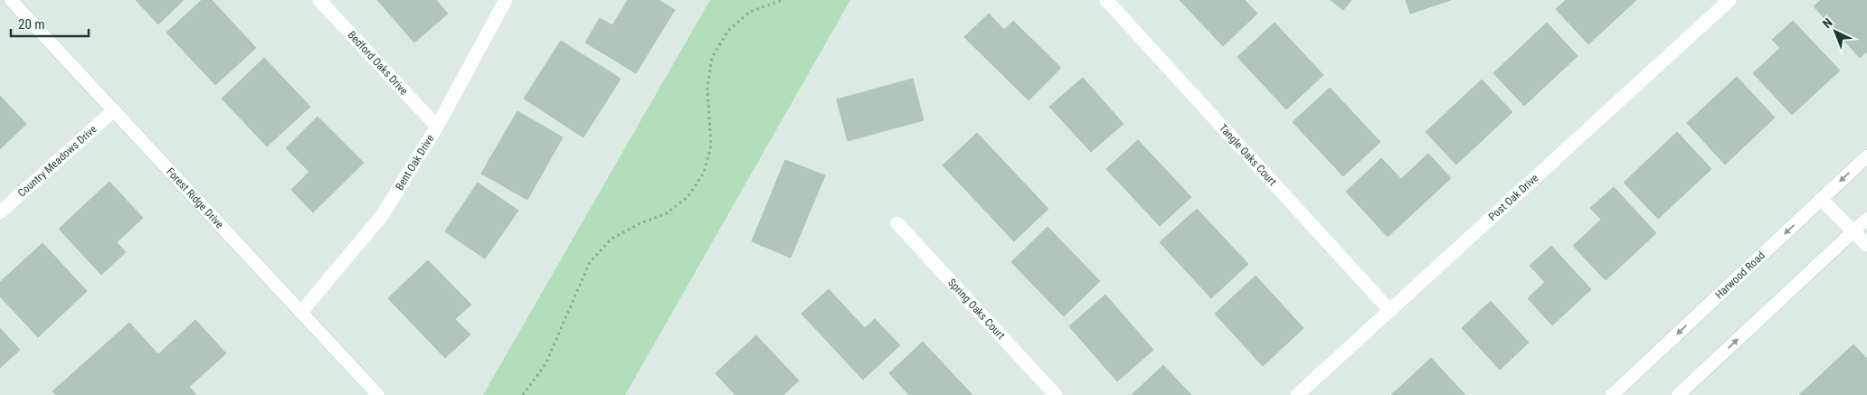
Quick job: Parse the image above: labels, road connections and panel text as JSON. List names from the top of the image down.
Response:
{
  "streets": {
    "street": [
      "Bedford Oaks Drive",
      "Tangle Oaks Court",
      "Country Meadows Drive",
      "Bent Oak Drive",
      "Forest Ridge Drive",
      "Post Oak Drive",
      "Harwood Road",
      "Spring Oaks Court"
    ]
  },
  "crossings": [
    ["Bedford Oaks Drive", "Bent Oak Drive"],
    ["Tangle Oaks Court", "Post Oak Drive"],
    ["Country Meadows Drive", "Forest Ridge Drive"],
    ["Bent Oak Drive", "Forest Ridge Drive"]
  ],
  "scale_bar": "20 m",
  "north": "top left"
}
